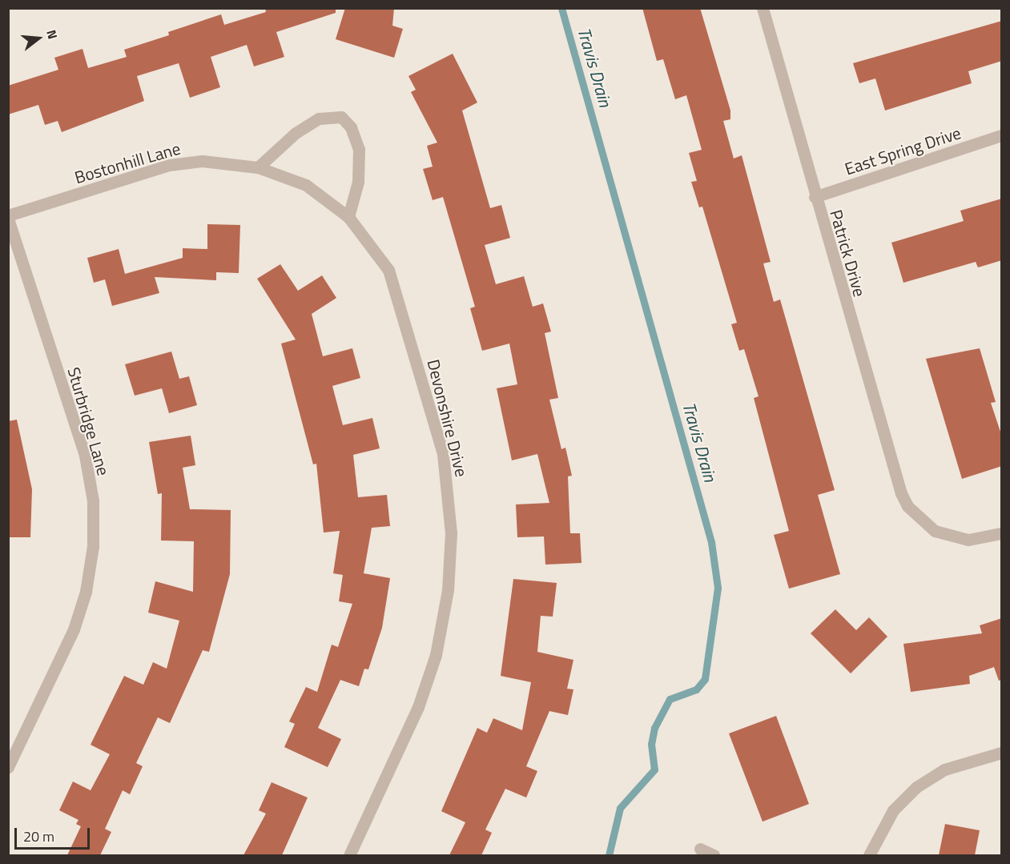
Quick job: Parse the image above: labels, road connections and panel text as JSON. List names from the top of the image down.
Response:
{
  "streets": {
    "street": [
      "East Spring Drive",
      "Bostonhill Lane",
      "Patrick Drive",
      "Devonshire Drive",
      "Sturbridge Lane"
    ]
  },
  "crossings": [
    ["East Spring Drive", "Patrick Drive"],
    ["Bostonhill Lane", "Devonshire Drive"],
    ["Bostonhill Lane", "Sturbridge Lane"]
  ],
  "water": ["Travis Drain"],
  "scale_bar": "20 m",
  "north": "right"
}
